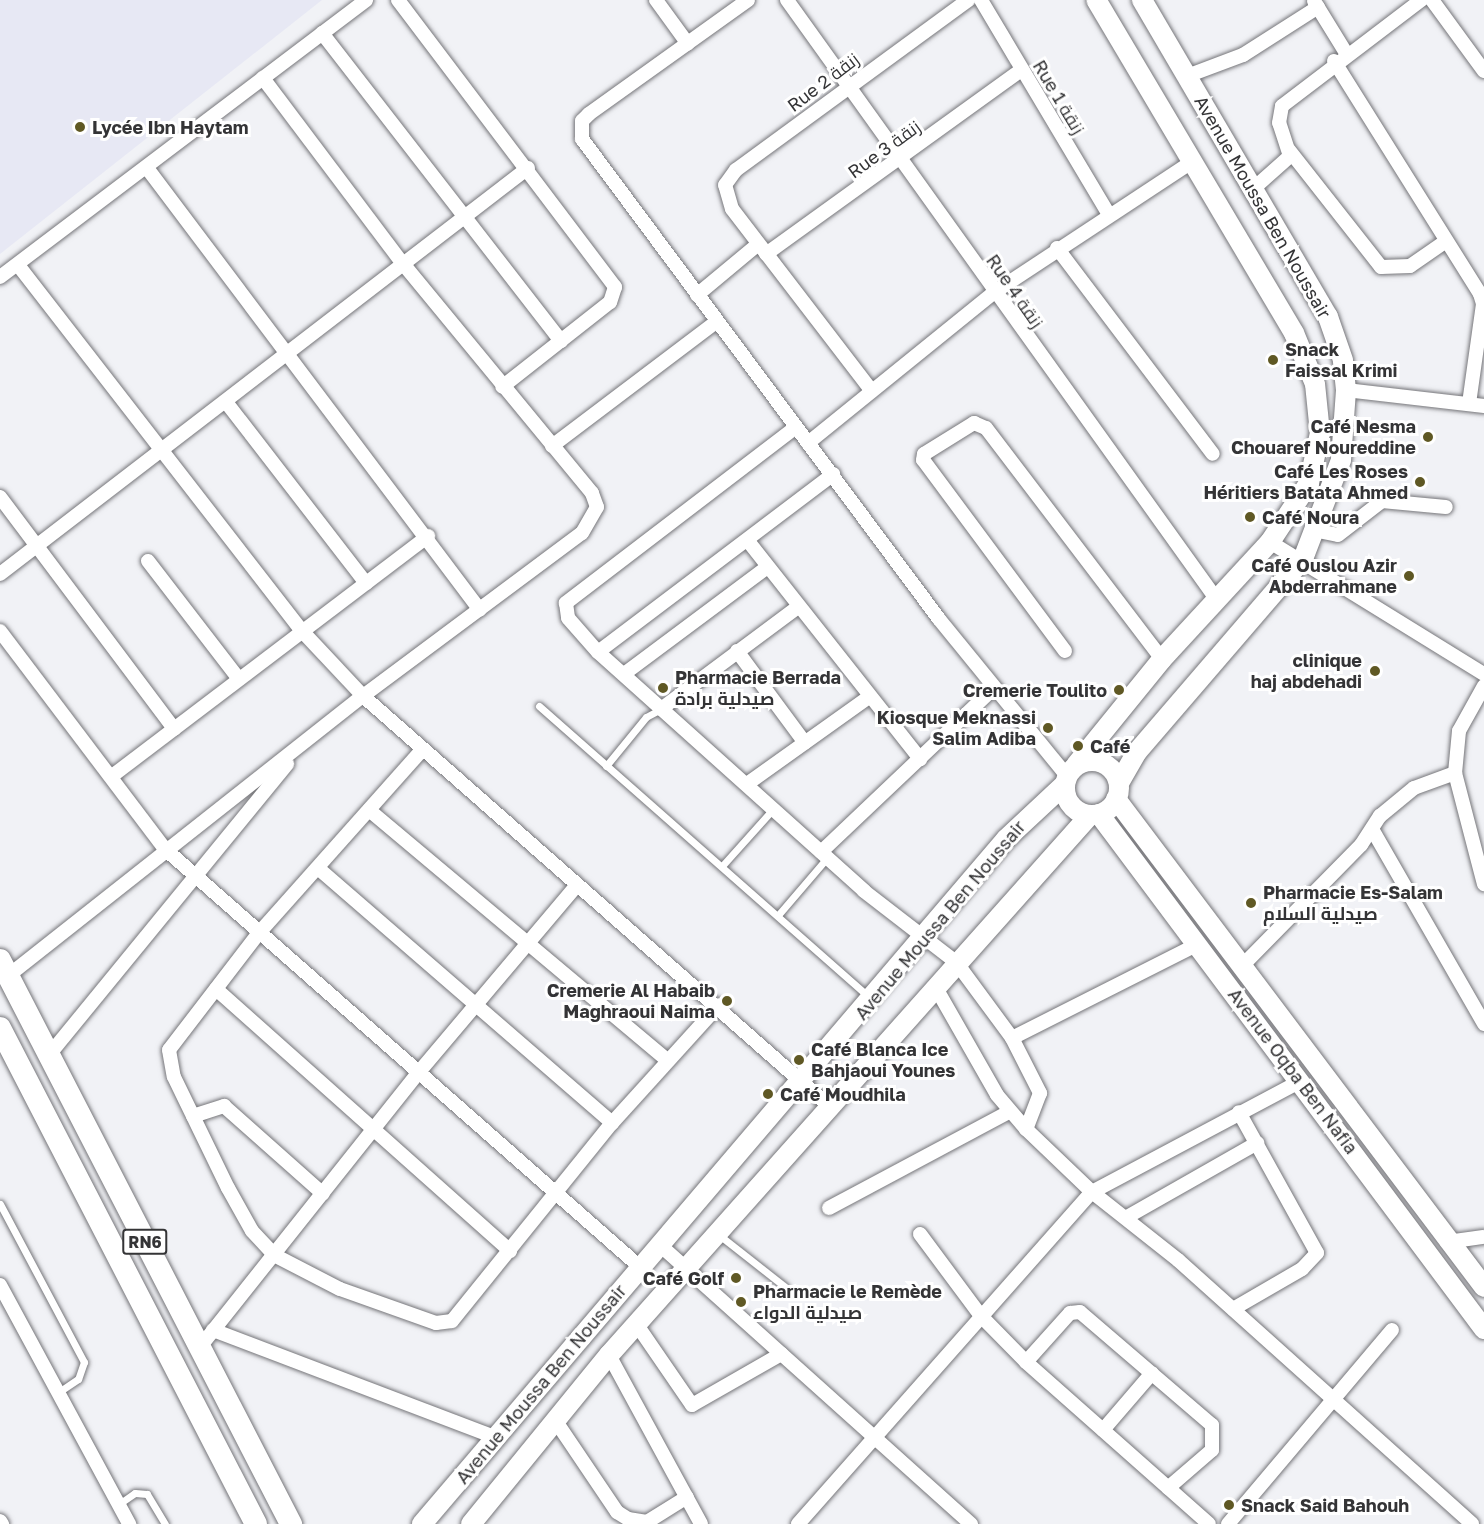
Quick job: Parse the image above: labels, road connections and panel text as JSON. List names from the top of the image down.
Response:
{
  "streets": {
    "main road": ["RN6"],
    "street": [
      "Rue 2 زنقة",
      "Rue 1 زنقة",
      "Rue 3 زنقة",
      "Avenue Moussa Ben Noussair",
      "Rue 4 زنقة",
      "Avenue Oqba Ben Nafia"
    ]
  },
  "crossings": [
    ["Rue 2 زنقة", "Rue 3 زنقة"],
    ["Rue 2 زنقة", "Rue 4 زنقة"],
    ["Rue 1 زنقة", "Rue 3 زنقة"],
    ["Rue 3 زنقة", "Rue 4 زنقة"],
    ["Avenue Moussa Ben Noussair", "Rue 4 زنقة"],
    ["Avenue Moussa Ben Noussair", "Avenue Oqba Ben Nafia"]
  ],
  "places": [
    "Lycée Ibn Haytam",
    "Snack Faissal Krimi",
    "Café Nesma Chouaref Noureddine",
    "Café Les Roses Héritiers Batata Ahmed",
    "Café Noura",
    "Café Ouslou Azir Abderrahmane",
    "clinique haj abdehadi",
    "Pharmacie Berrada صيدلية برادة",
    "Cremerie Toulito",
    "Kiosque Meknassi Salim Adiba",
    "Café",
    "Pharmacie Es-Salam صيدلية السلام",
    "Cremerie Al Habaib Maghraoui Naima",
    "Café Blanca Ice Bahjaoui Younes",
    "Café Moudhila",
    "Café Golf",
    "Pharmacie le Remède صيدلية الدواء",
    "Snack Said Bahouh"
  ]
}
